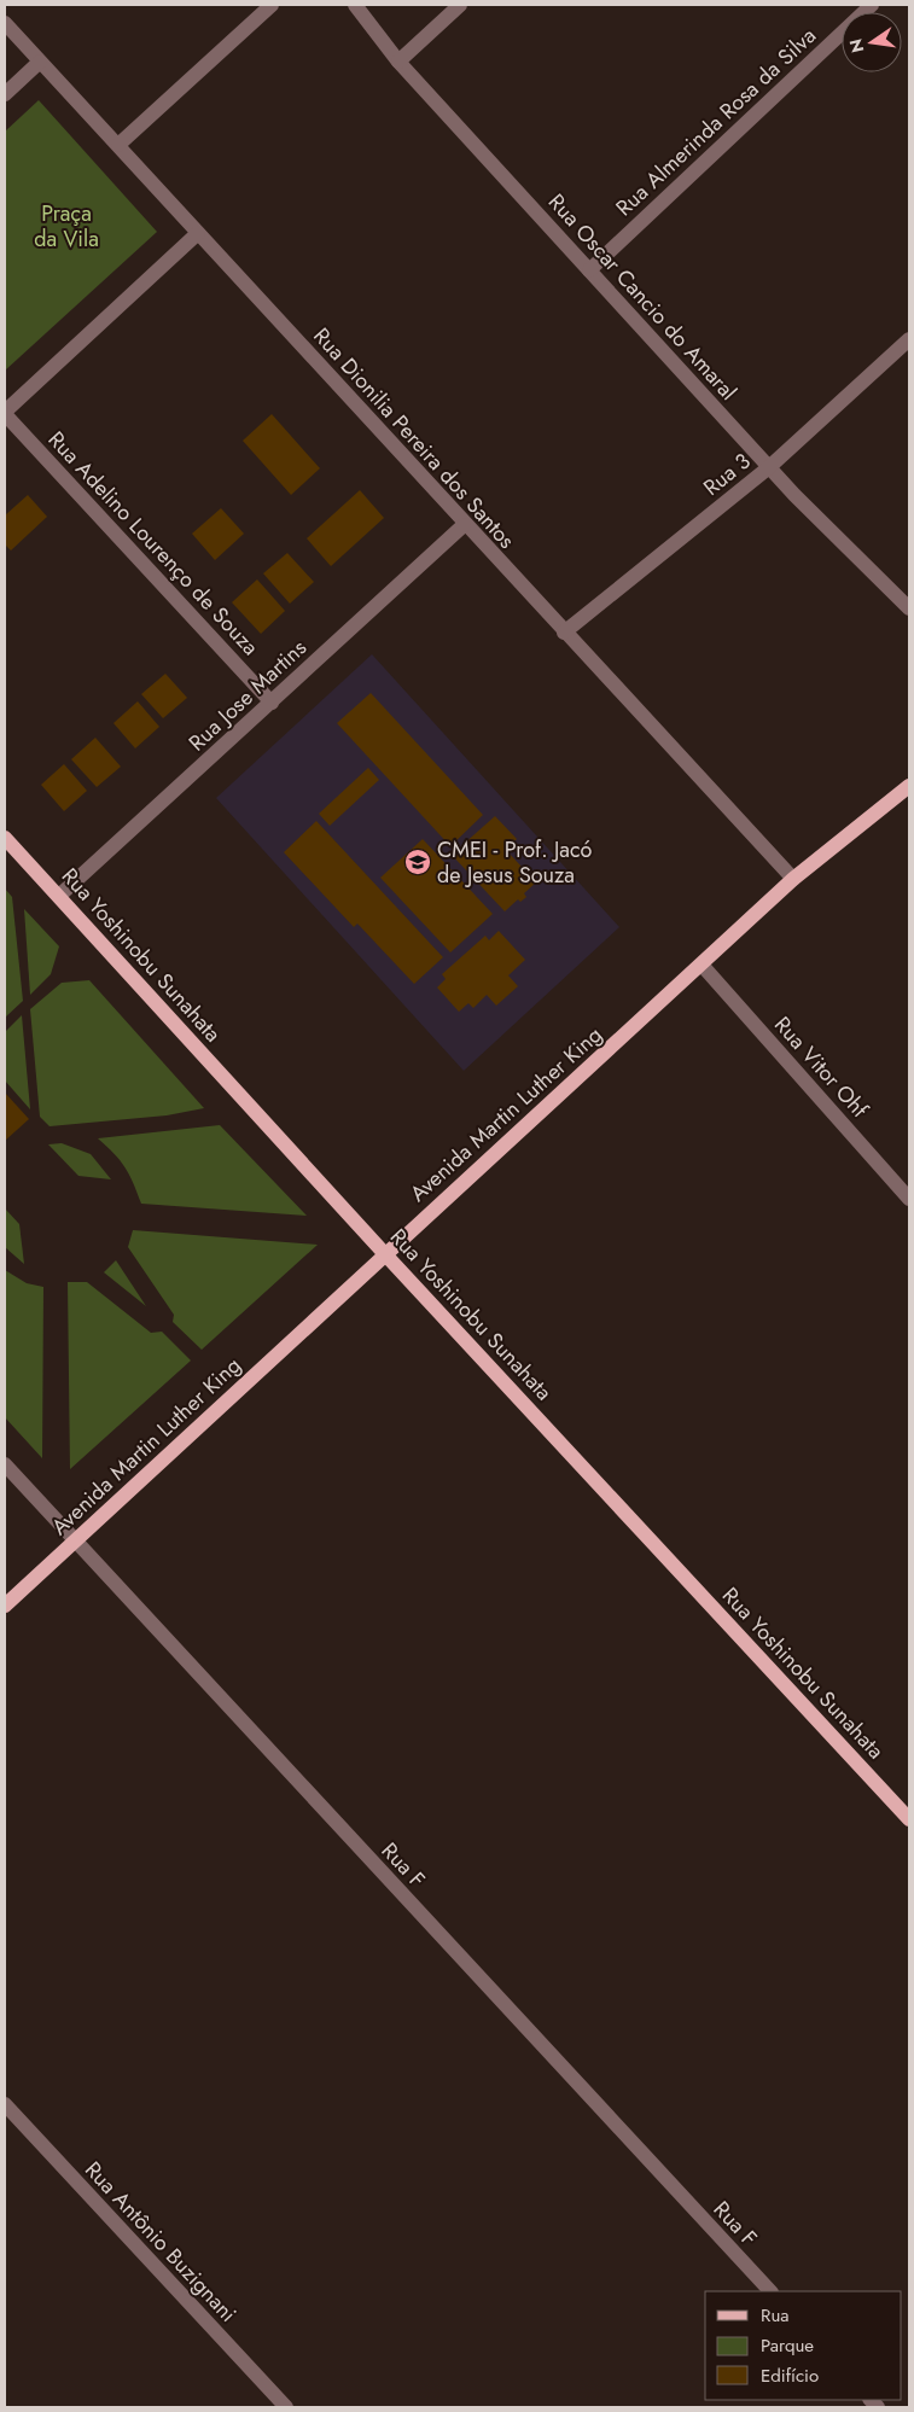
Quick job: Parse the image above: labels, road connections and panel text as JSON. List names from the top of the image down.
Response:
{
  "streets": {
    "main road": ["Rua Yoshinobu Sunahata", "Avenida Martin Luther King"],
    "street": [
      "Rua Almerinda Rosa da Silva",
      "Rua Oscar Cancio do Amaral",
      "Rua Dionilia Pereira dos Santos",
      "Rua 3",
      "Rua Adelino Lourenço de Souza",
      "Rua Jose Martins",
      "Rua Vitor Ohf",
      "Rua F",
      "Rua Antônio Buzignani"
    ]
  },
  "crossings": [
    ["Rua Almerinda Rosa da Silva", "Rua Oscar Cancio do Amaral"],
    ["Rua Oscar Cancio do Amaral", "Rua 3"],
    ["Rua Dionilia Pereira dos Santos", "Rua 3"],
    ["Rua Dionilia Pereira dos Santos", "Rua Jose Martins"],
    ["Rua Dionilia Pereira dos Santos", "Avenida Martin Luther King"],
    ["Rua Adelino Lourenço de Souza", "Rua Jose Martins"],
    ["Rua Jose Martins", "Rua Yoshinobu Sunahata"],
    ["Rua Yoshinobu Sunahata", "Avenida Martin Luther King"],
    ["Rua Vitor Ohf", "Avenida Martin Luther King"],
    ["Avenida Martin Luther King", "Rua F"]
  ],
  "parks": ["Praça da Vila"],
  "places": {
    "school or university": ["CMEI - Prof. Jacó de Jesus Souza"]
  },
  "legend": ["Rua", "Parque", "Edifício"],
  "north": "left"
}
